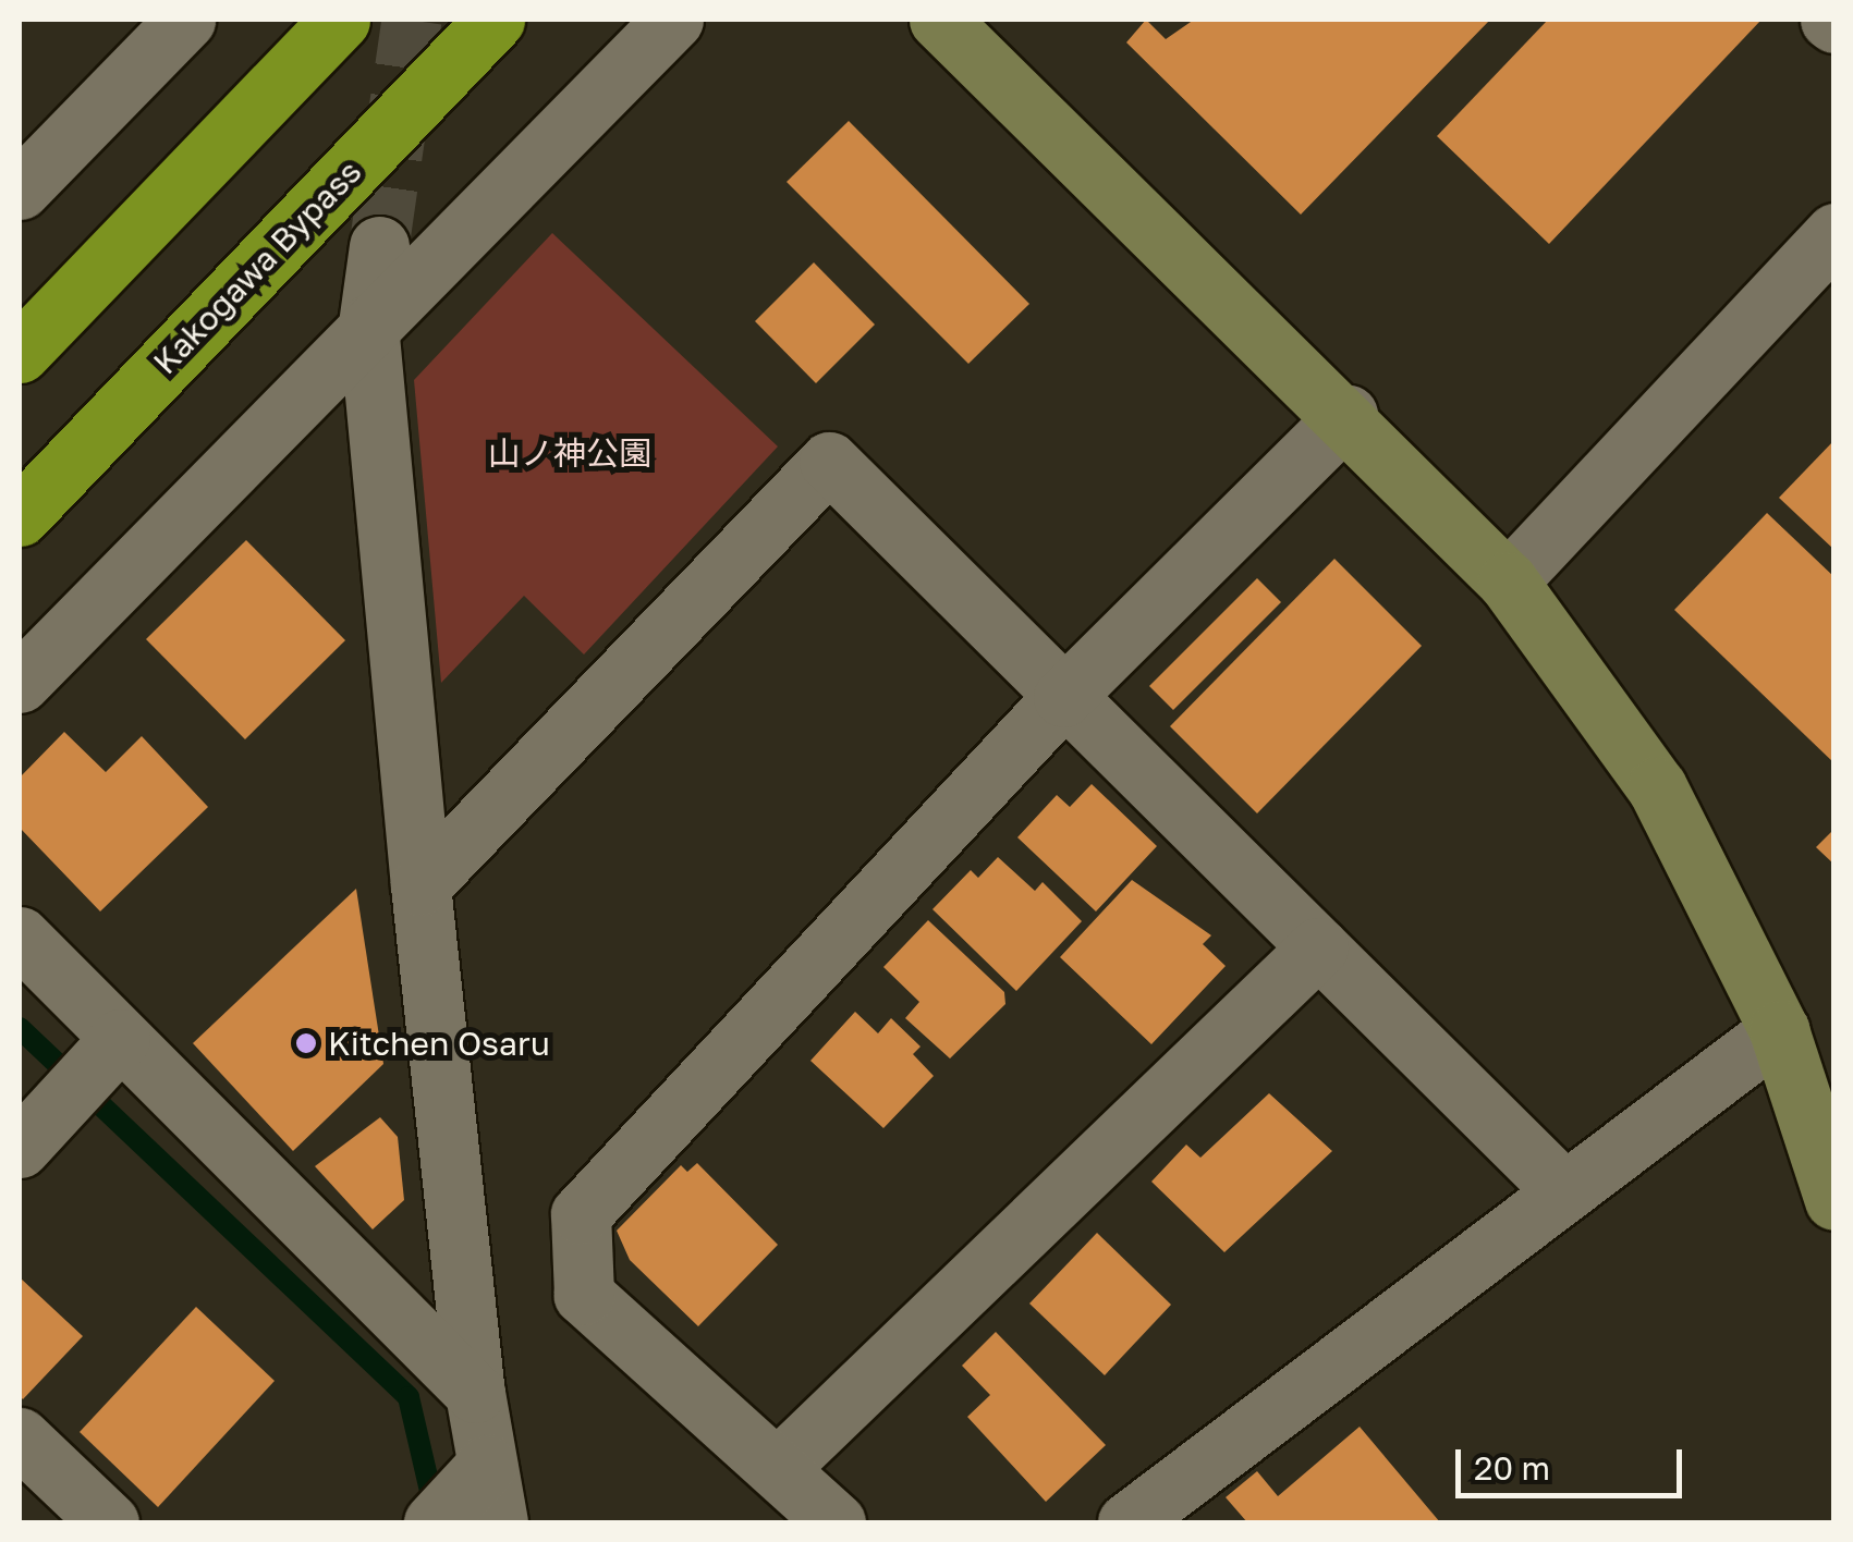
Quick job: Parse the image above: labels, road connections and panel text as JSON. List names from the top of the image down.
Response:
{
  "streets": {
    "highway": ["Kakogawa Bypass"]
  },
  "parks": ["山ノ神公園"],
  "places": ["Kitchen Osaru"],
  "scale_bar": "20 m"
}
